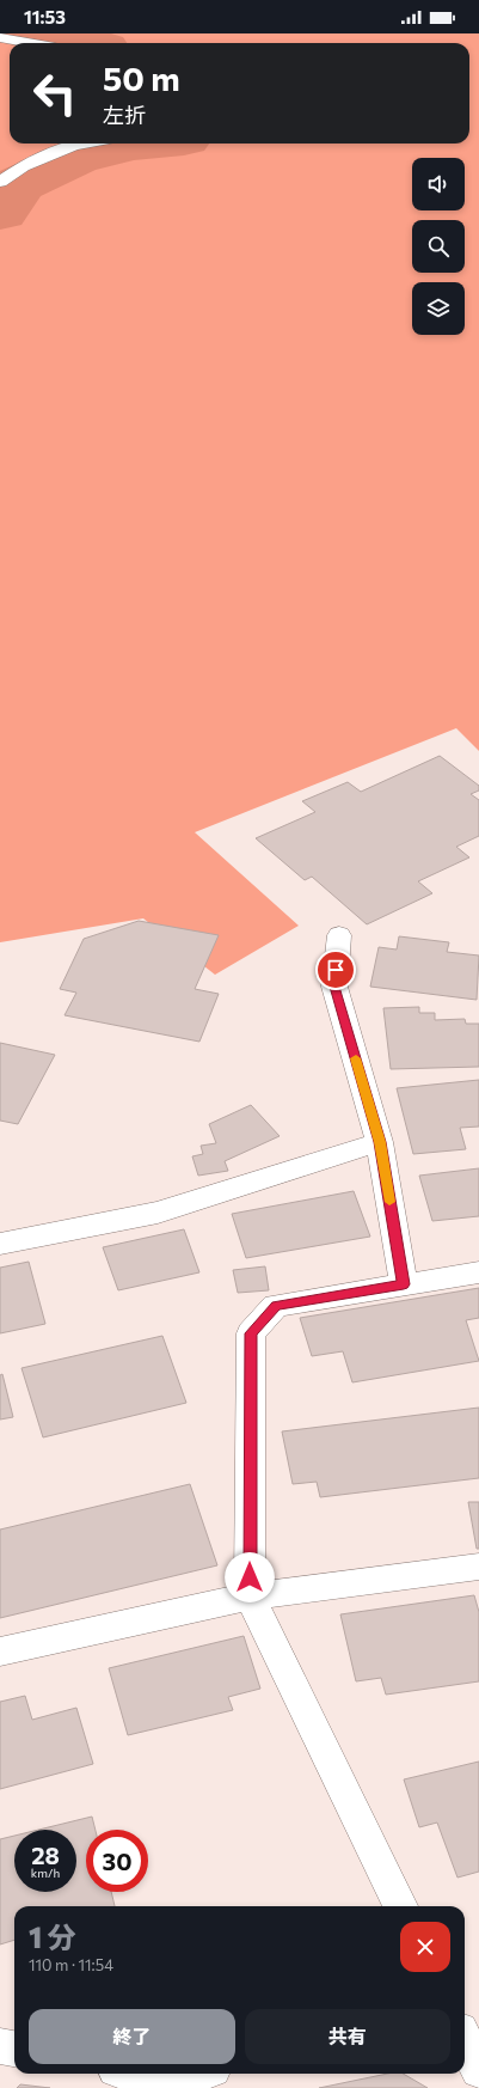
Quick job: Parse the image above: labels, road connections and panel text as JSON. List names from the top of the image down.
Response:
{
  "page": {
    "status": "11:53",
    "turn": ["50 m", "左折"],
    "speed": "28 km/h",
    "limit": "30",
    "heading": ["1 分", "110 m · 11:54"],
    "buttons": ["終了", "共有"]
  }
}
